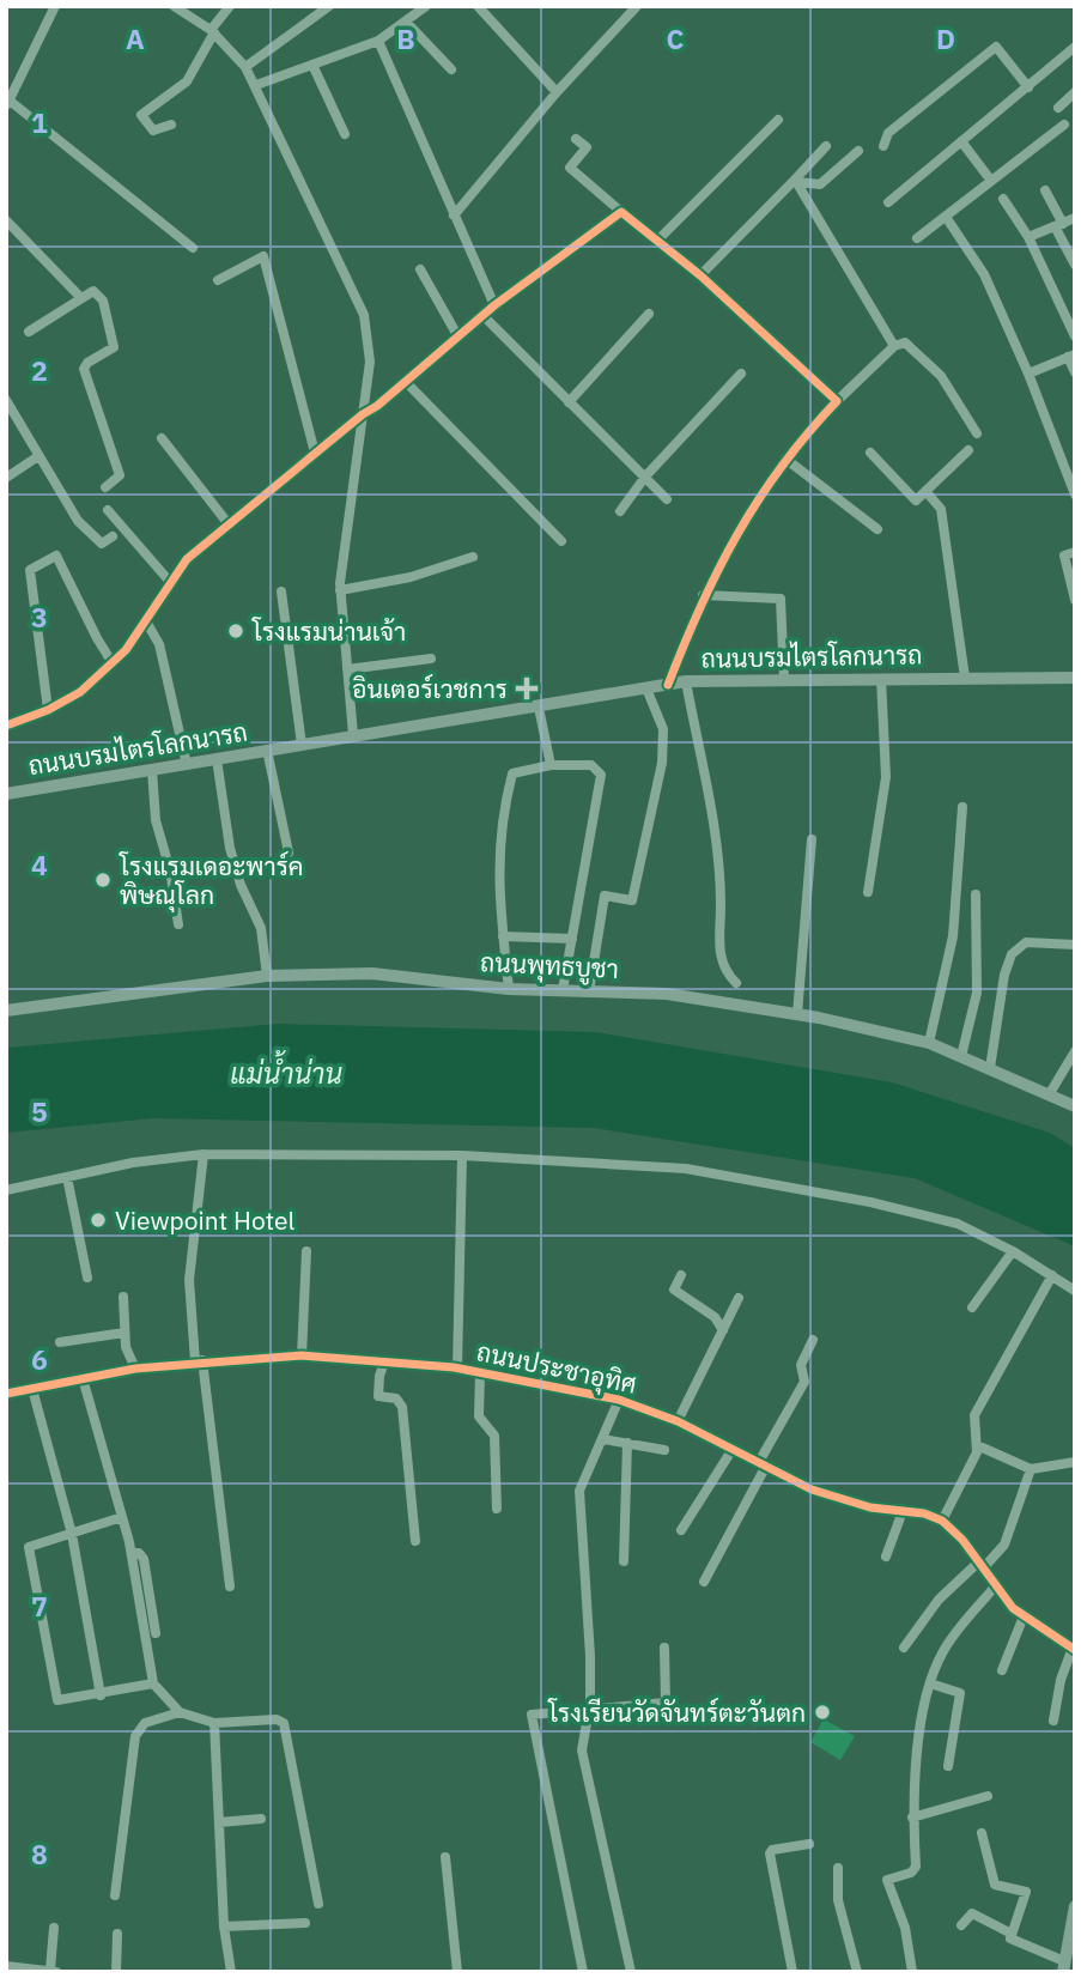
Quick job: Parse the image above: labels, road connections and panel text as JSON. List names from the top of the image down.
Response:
{
  "streets": {
    "street": ["ถนนบรมไตรโลกนารถ", "ถนนพุทธบูชา", "ถนนประชาอุทิศ"]
  },
  "water": ["แม่น้ำน่าน"],
  "places": {
    "other": [
      "โรงแรมน่านเจ้า",
      "โรงแรมเดอะพาร์ค พิษณุโลก",
      "Viewpoint Hotel",
      "โรงเรียนวัดจันทร์ตะวันตก"
    ],
    "health": ["อินเตอร์เวชการ"]
  },
  "grid": {
    "columns": [
      "A",
      "B",
      "C",
      "D"
    ],
    "rows": [
      "1",
      "2",
      "3",
      "4",
      "5",
      "6",
      "7",
      "8"
    ]
  }
}
